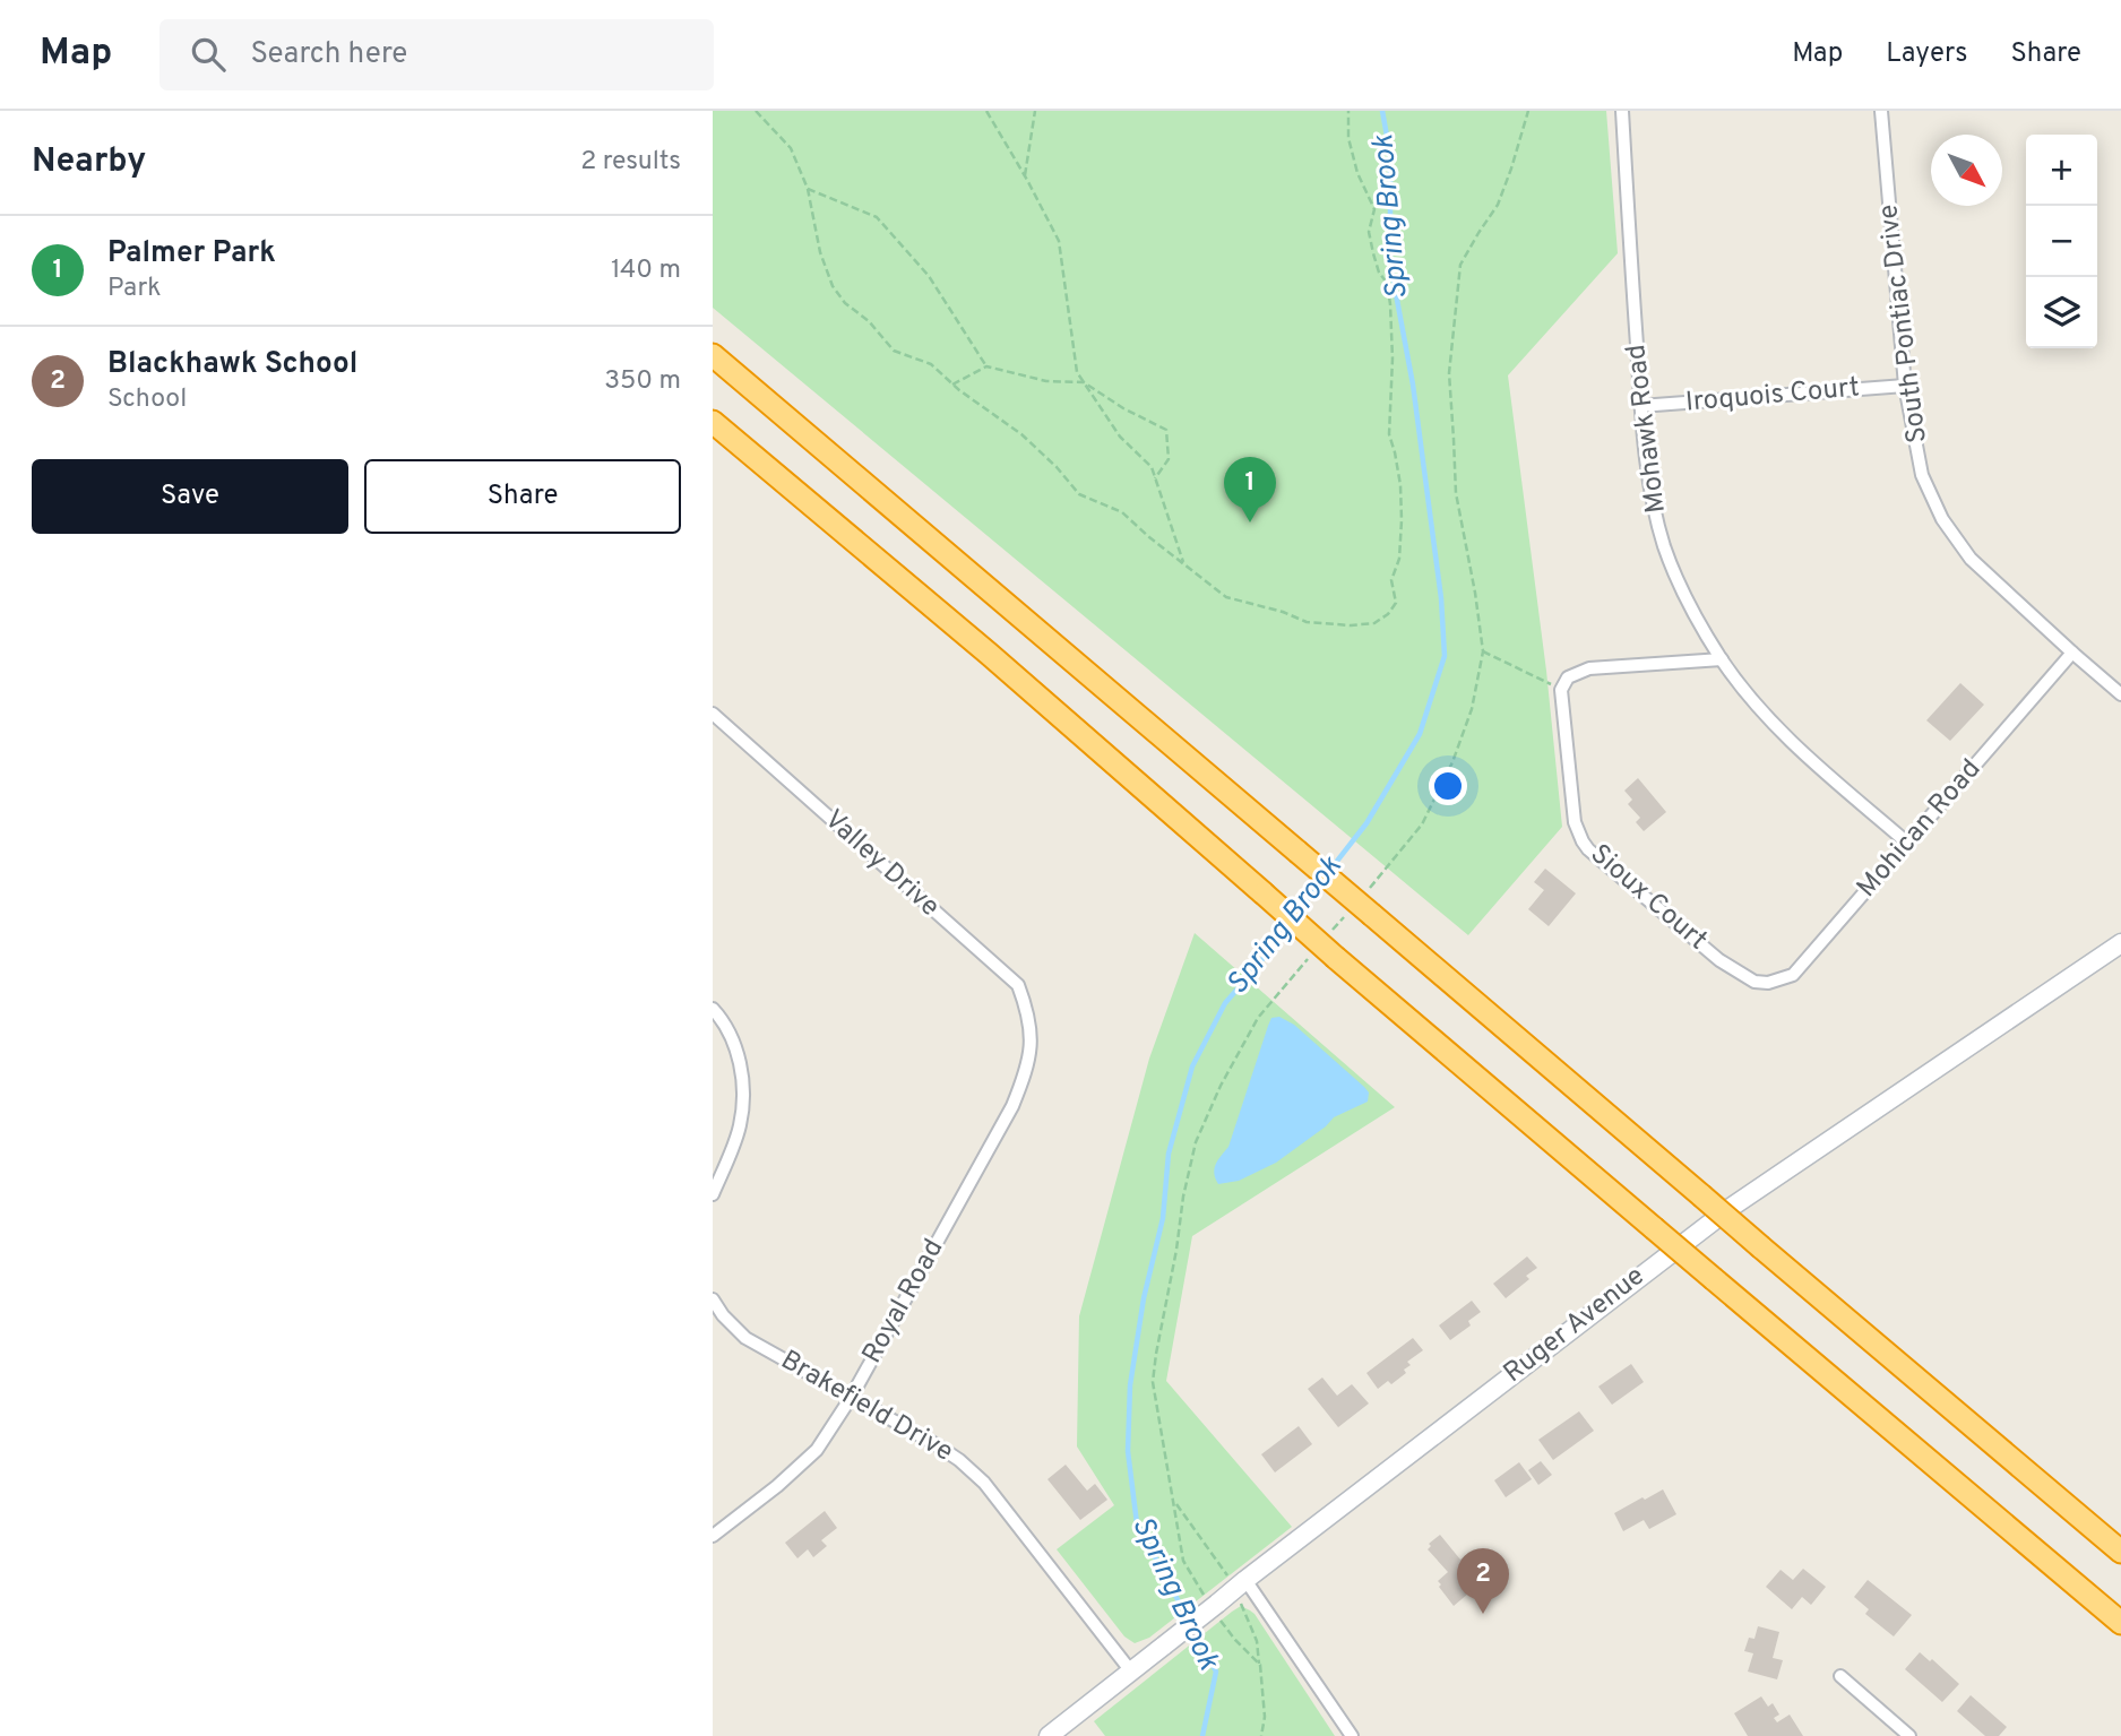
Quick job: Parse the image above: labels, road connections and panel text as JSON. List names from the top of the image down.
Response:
{
  "streets": {
    "street": [
      "South Pontiac Drive",
      "Iroquois Court",
      "Mohawk Road",
      "Mohican Road",
      "Valley Drive",
      "Sioux Court",
      "Royal Road",
      "Ruger Avenue",
      "Brakefield Drive"
    ]
  },
  "crossings": [
    ["South Pontiac Drive", "Iroquois Court"],
    ["South Pontiac Drive", "Mohican Road"],
    ["Iroquois Court", "Mohawk Road"],
    ["Mohawk Road", "Mohican Road"],
    ["Mohican Road", "Sioux Court"],
    ["Valley Drive", "Royal Road"],
    ["Royal Road", "Brakefield Drive"],
    ["Ruger Avenue", "Brakefield Drive"]
  ],
  "water": ["Spring Brook"],
  "north": "bottom right",
  "page": {
    "header": "Map",
    "search": "Search here",
    "nav": ["Map", "Layers", "Share"],
    "heading": ["Nearby", "2 results"],
    "map_buttons": ["+", "−"],
    "list": [
      {
        "mark": "1",
        "name": "Palmer Park",
        "note": "Park",
        "value": "140 m"
      },
      {
        "mark": "2",
        "name": "Blackhawk School",
        "note": "School",
        "value": "350 m"
      }
    ],
    "buttons": ["Save", "Share"],
    "pins": ["1", "2"]
  }
}
